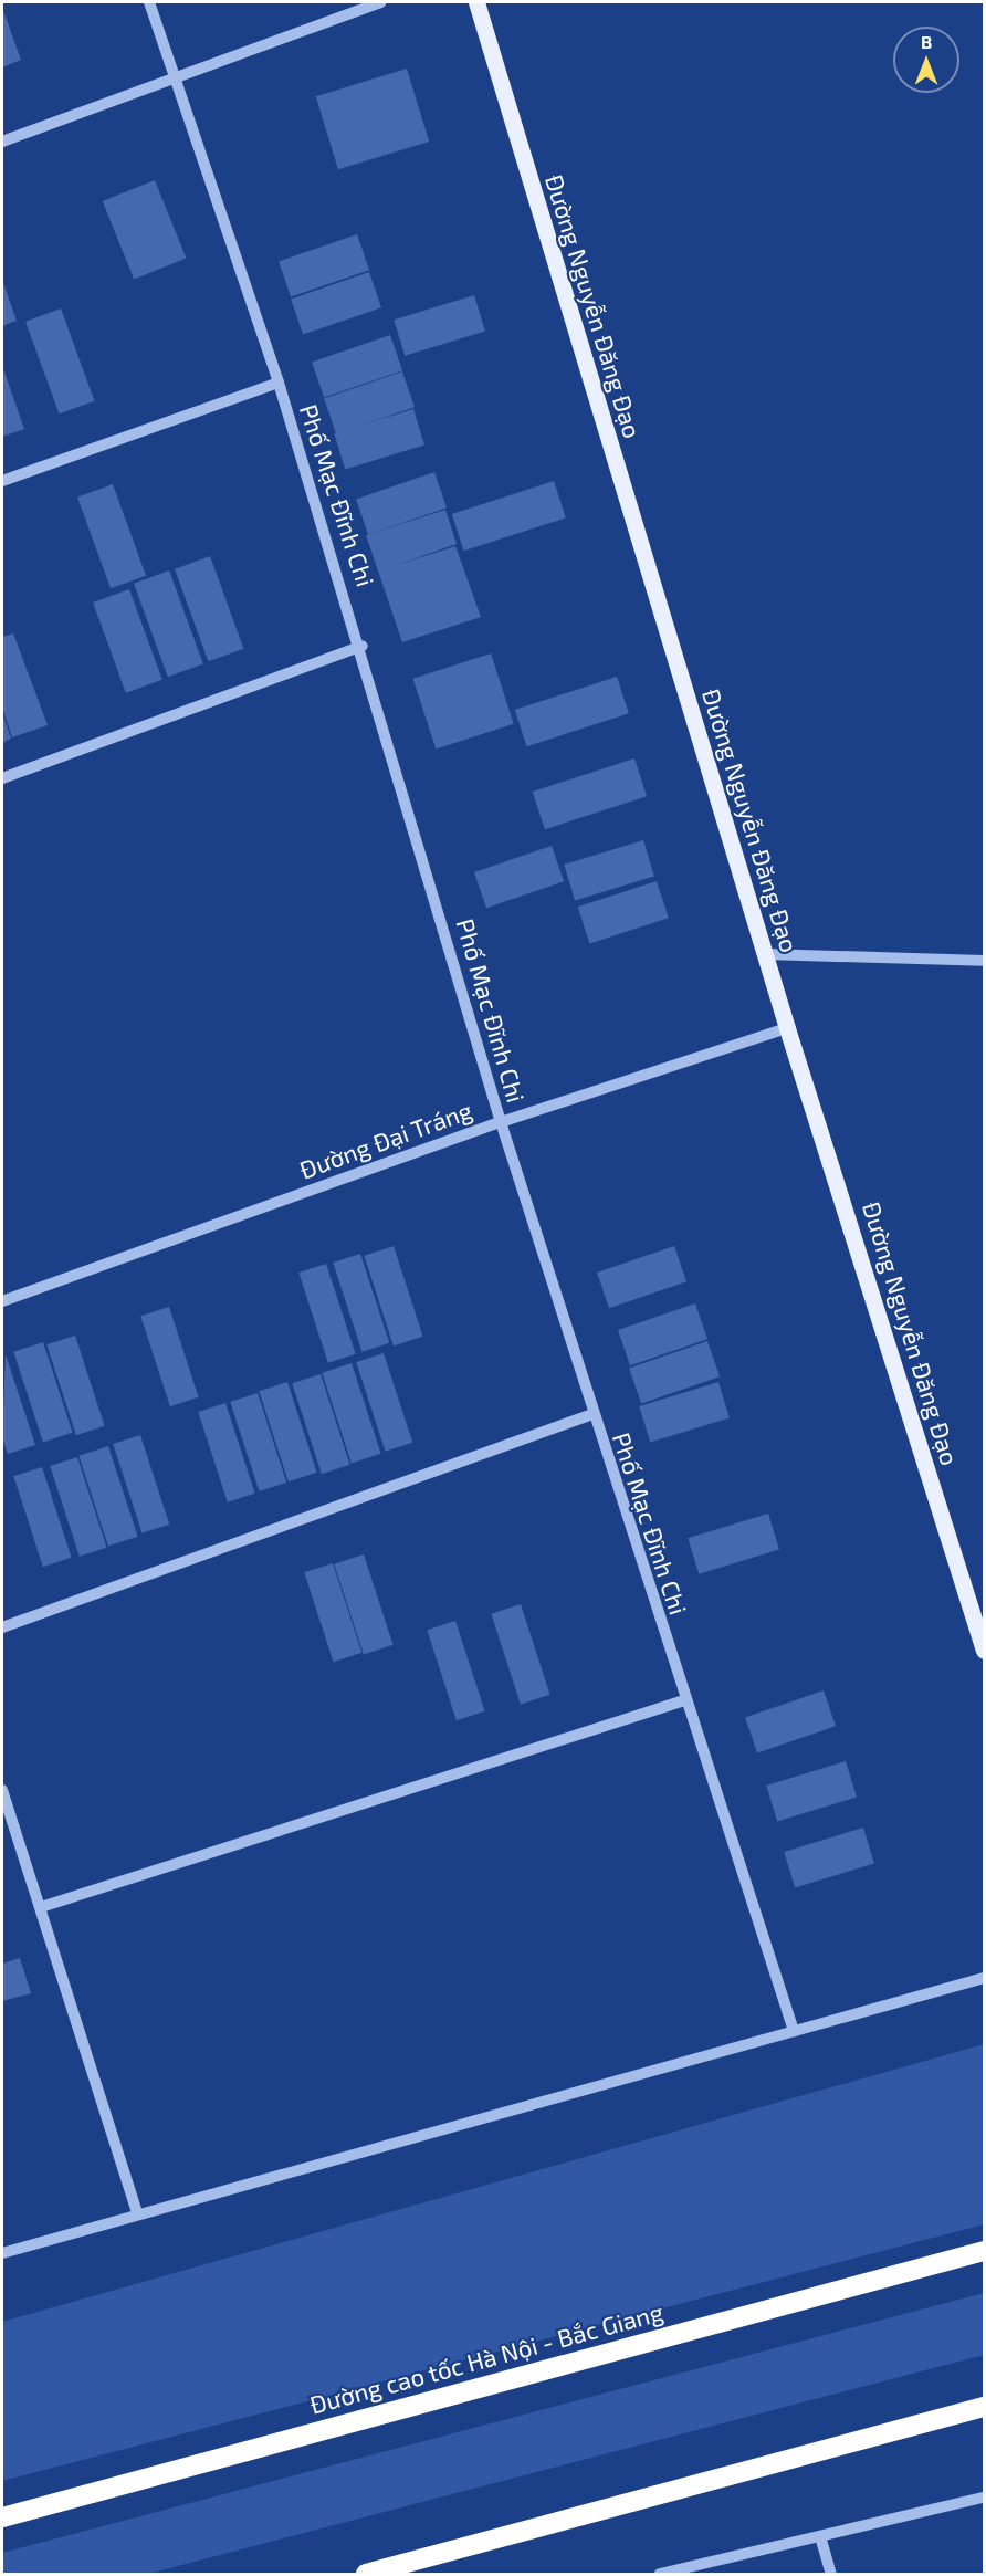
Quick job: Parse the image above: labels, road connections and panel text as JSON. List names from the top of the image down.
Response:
{
  "streets": {
    "highway": ["Đường cao tốc Hà Nội - Bắc Giang"],
    "main road": ["Đường Nguyễn Đăng Đạo"],
    "street": ["Phố Mạc Đĩnh Chi", "Đường Đại Tráng"]
  },
  "crossings": [
    ["Đường Nguyễn Đăng Đạo", "Đường Đại Tráng"],
    ["Phố Mạc Đĩnh Chi", "Đường Đại Tráng"]
  ],
  "north": "top"
}
